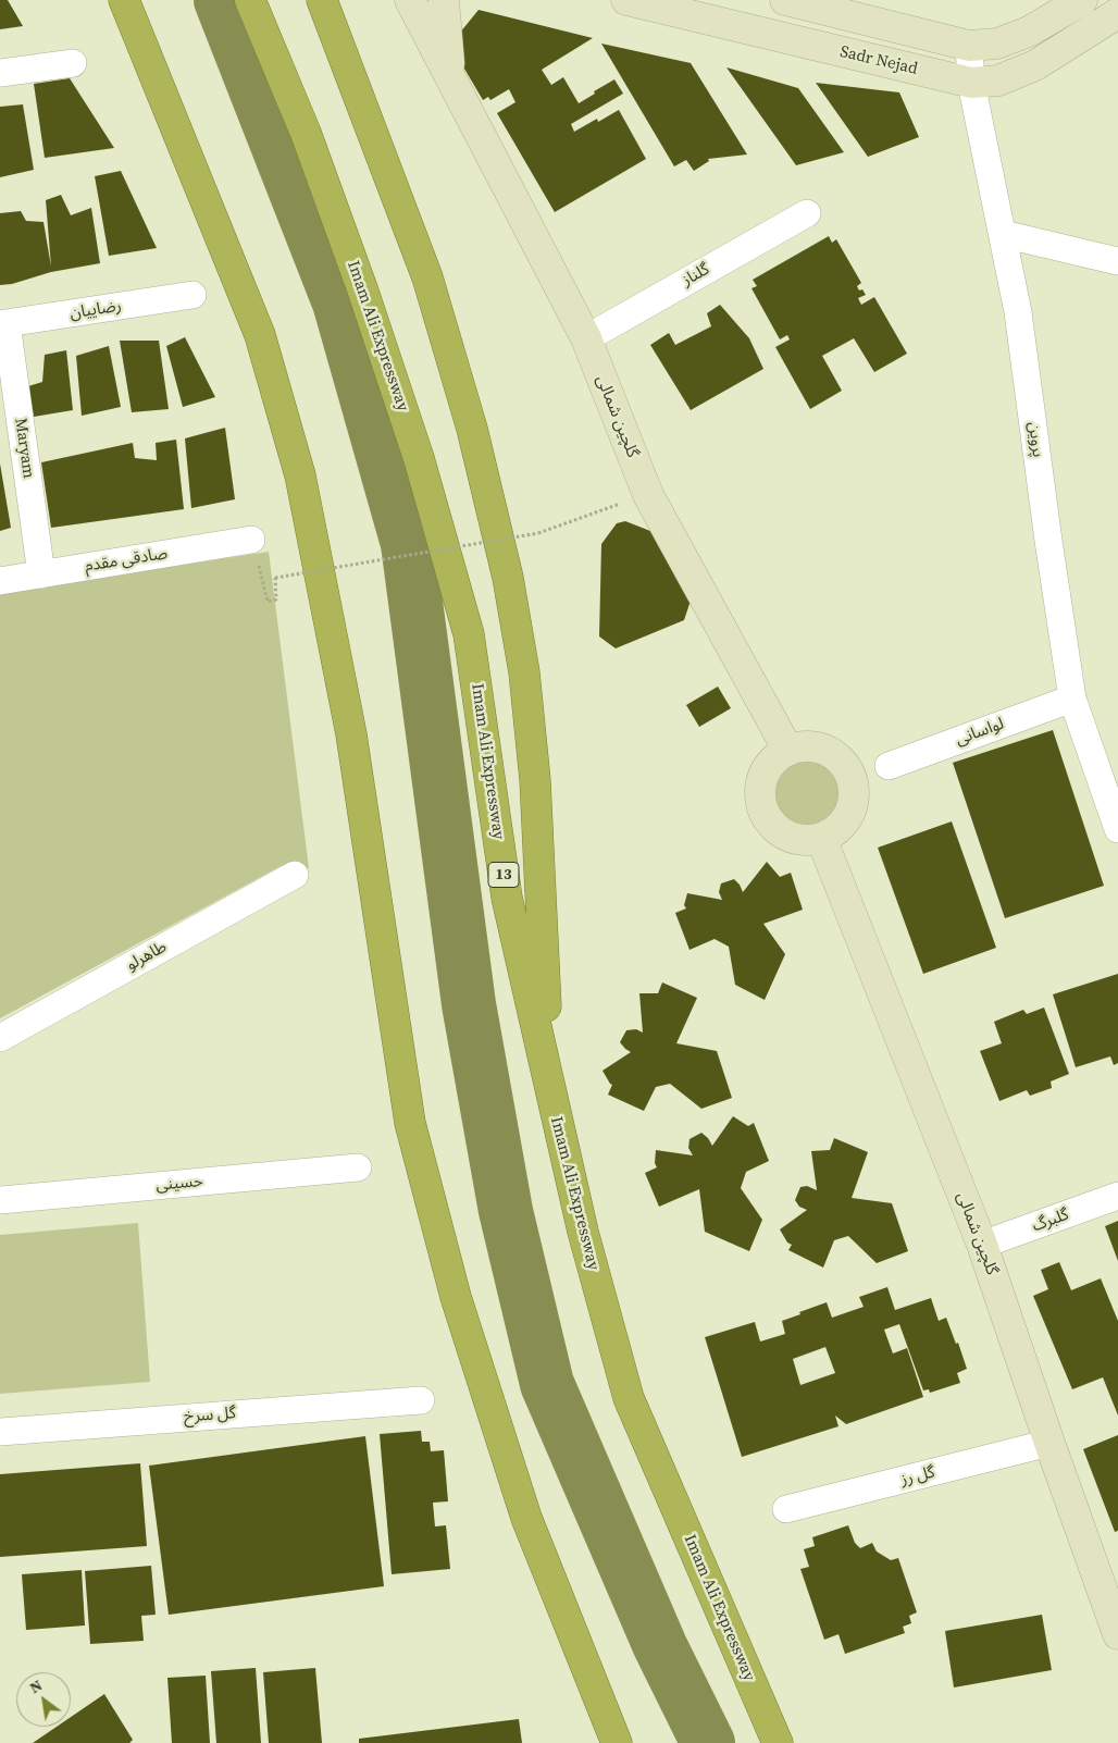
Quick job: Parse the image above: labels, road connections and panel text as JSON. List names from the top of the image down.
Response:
{
  "streets": {
    "highway": ["Imam Ali Expressway", "13"],
    "main road": ["Sadr Nejad", "گلچین شمالی"],
    "street": [
      "گلناز",
      "رضاییان",
      "پروین",
      "Maryam",
      "صادقی مقدم",
      "لواسانی",
      "طاهرلو",
      "حسینی",
      "گلبرگ",
      "گل سرخ",
      "گل رز"
    ]
  },
  "crossings": [
    ["Sadr Nejad", "پروین"],
    ["گلناز", "گلچین شمالی"],
    ["رضاییان", "Maryam"],
    ["گلچین شمالی", "گلبرگ"],
    ["گلچین شمالی", "گل رز"],
    ["پروین", "لواسانی"],
    ["Maryam", "صادقی مقدم"]
  ],
  "north": "top left"
}
